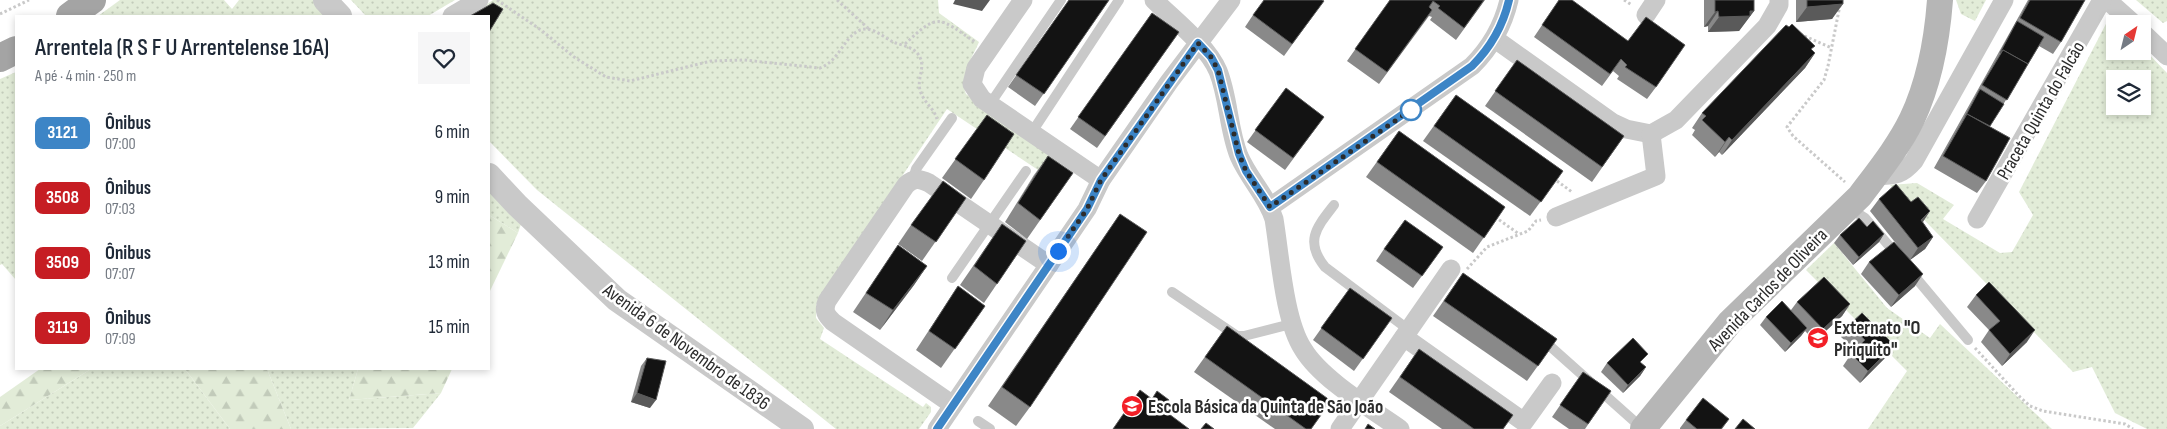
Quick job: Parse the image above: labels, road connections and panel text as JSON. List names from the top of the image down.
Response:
{
  "streets": {
    "main road": ["Avenida Carlos de Oliveira"],
    "street": ["Praceta Quinta do Falcão", "Avenida 6 de Novembro de 1836"]
  },
  "places": {
    "school or university": ["Externato \"O Piriquito\"", "Escola Básica da Quinta de São João"]
  },
  "lines": ["bus line 3121"],
  "north": "top right",
  "page": {
    "heading": ["Arrentela (R S F U Arrentelense 16A)", "A pé · 4 min · 250 m"],
    "list": [
      {
        "mark": "3121",
        "name": "Ônibus",
        "note": "07:00",
        "value": "6 min"
      },
      {
        "mark": "3508",
        "name": "Ônibus",
        "note": "07:03",
        "value": "9 min"
      },
      {
        "mark": "3509",
        "name": "Ônibus",
        "note": "07:07",
        "value": "13 min"
      },
      {
        "mark": "3119",
        "name": "Ônibus",
        "note": "07:09",
        "value": "15 min"
      }
    ]
  }
}
